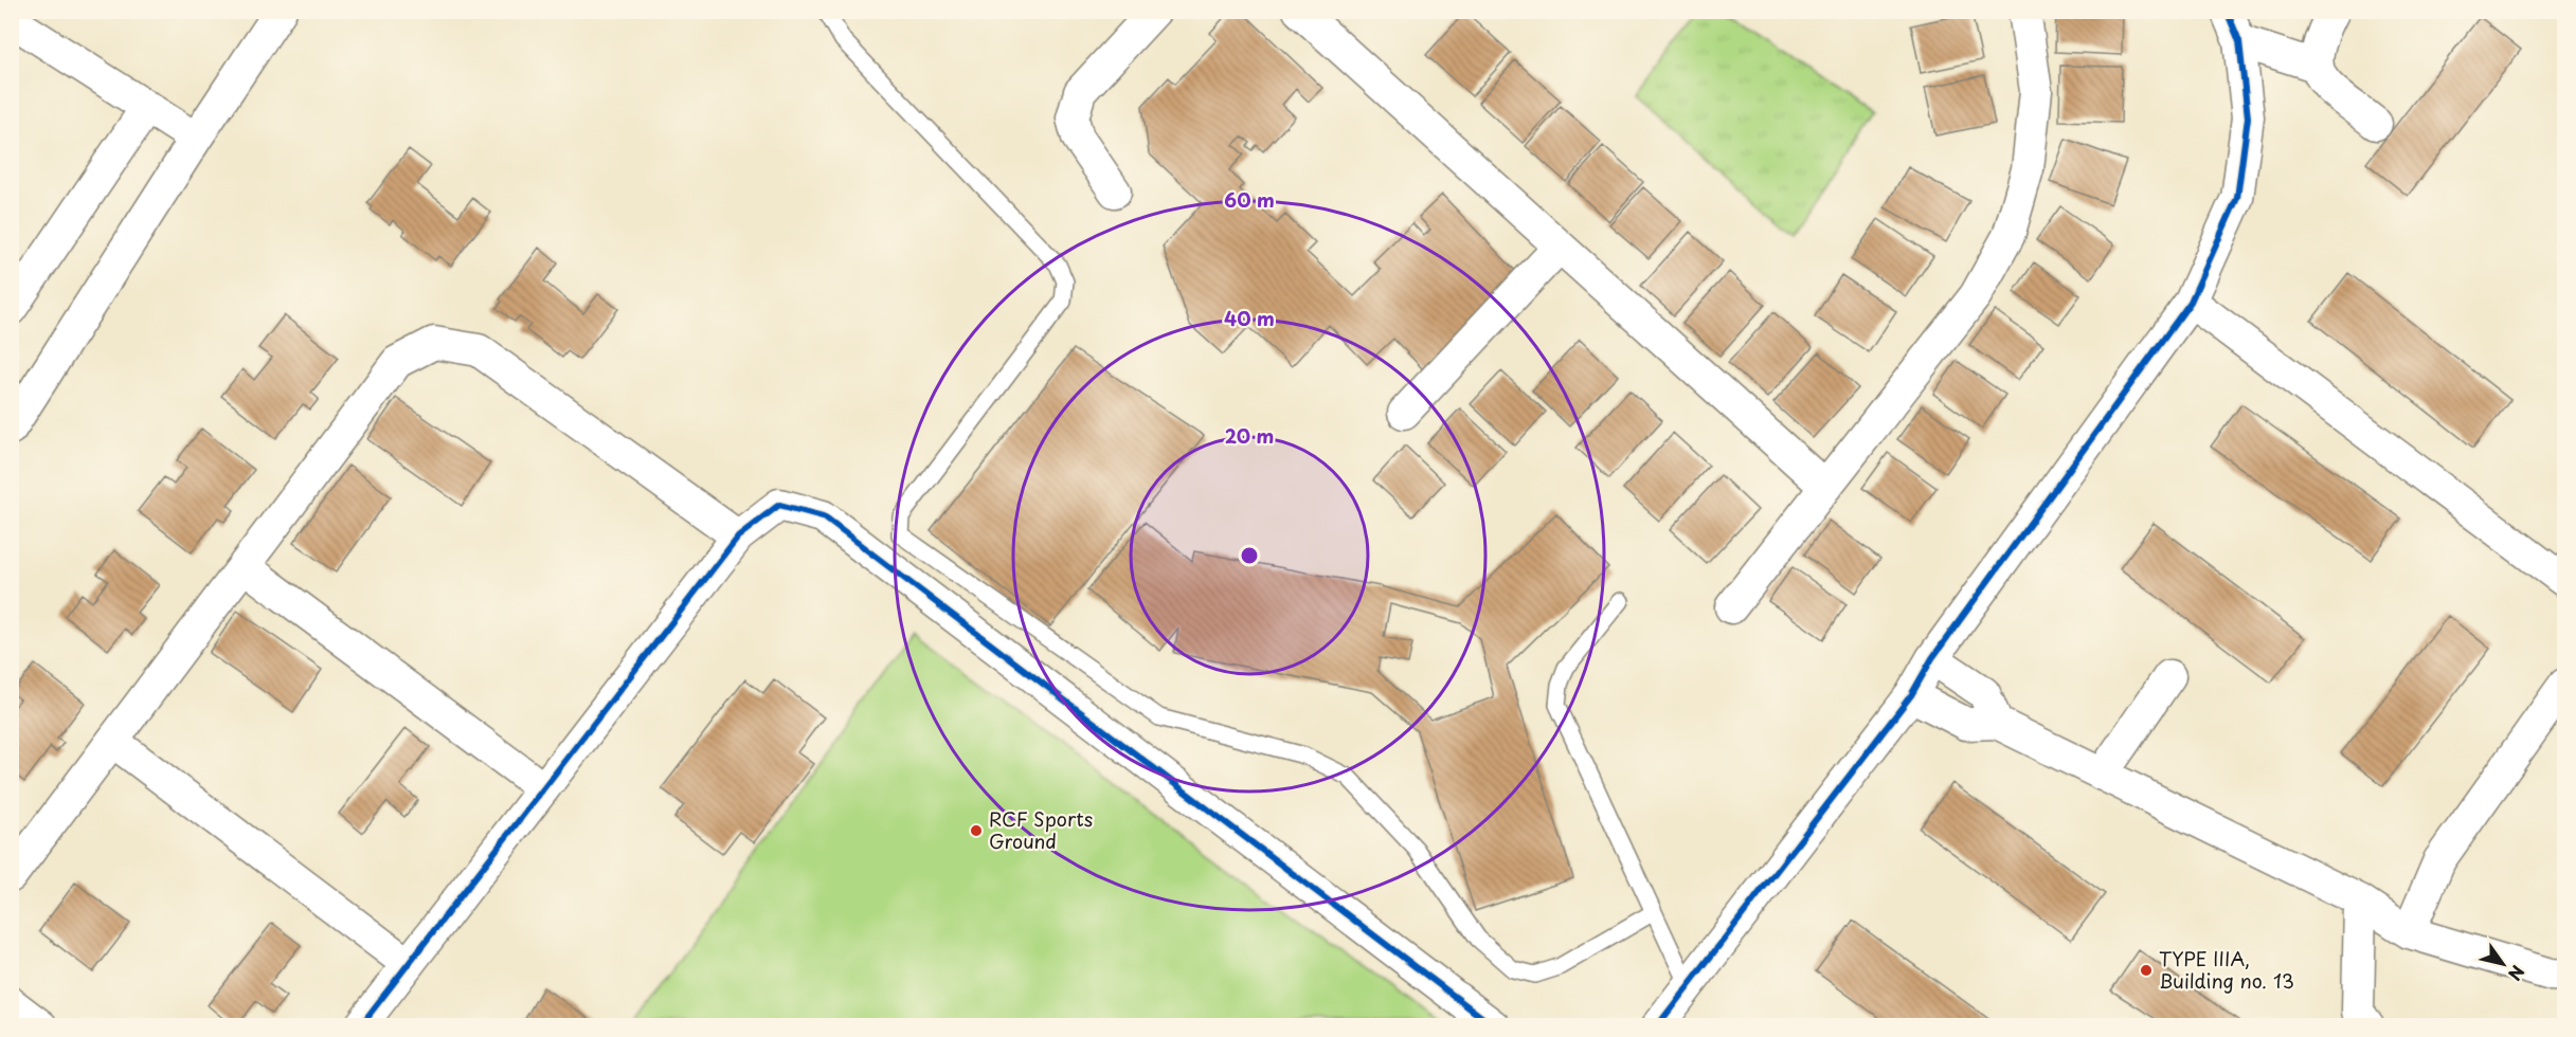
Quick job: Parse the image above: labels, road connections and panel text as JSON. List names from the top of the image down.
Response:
{
  "places": ["RCF Sports Ground", "TYPE IIIA, Building no. 13"],
  "north": "bottom right",
  "rings": ["60 m", "40 m", "20 m"]
}
